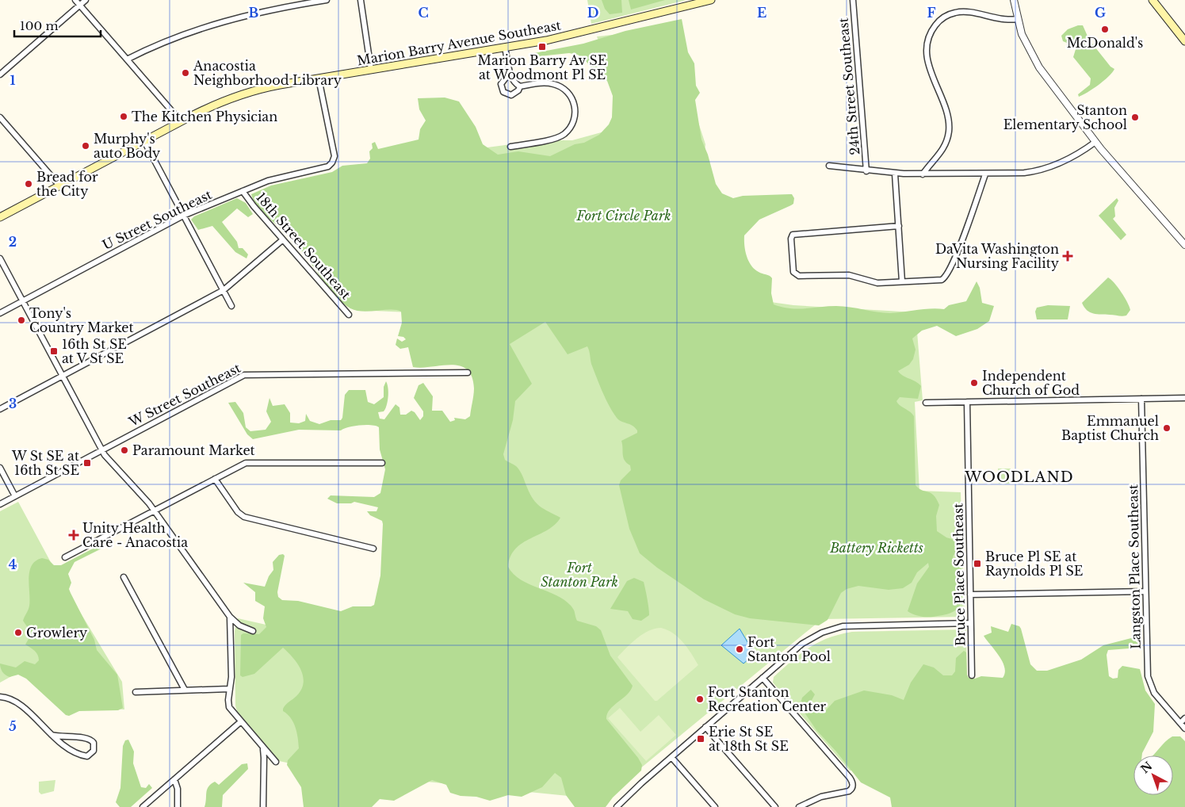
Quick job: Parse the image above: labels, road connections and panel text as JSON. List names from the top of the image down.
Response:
{
  "streets": {
    "main road": ["Marion Barry Avenue Southeast"],
    "street": [
      "24th Street Southeast",
      "U Street Southeast",
      "18th Street Southeast",
      "W Street Southeast",
      "Langston Place Southeast",
      "Bruce Place Southeast"
    ]
  },
  "crossings": [
    ["Marion Barry Avenue Southeast", "U Street Southeast"],
    ["U Street Southeast", "18th Street Southeast"]
  ],
  "districts": ["WOODLAND"],
  "parks": ["Fort Circle Park", "Battery Ricketts", "Fort Stanton Park"],
  "places": {
    "other": [
      "McDonald's",
      "Anacostia Neighborhood Library",
      "The Kitchen Physician",
      "Stanton Elementary School",
      "Murphy's auto Body",
      "Bread for the City",
      "Tony's Country Market",
      "Independent Church of God",
      "Emmanuel Baptist Church",
      "Paramount Market",
      "Growlery",
      "Fort Stanton Pool",
      "Fort Stanton Recreation Center"
    ],
    "transit": [
      "Marion Barry Av SE at Woodmont Pl SE",
      "16th St SE at V St SE",
      "W St SE at 16th St SE",
      "Bruce Pl SE at Raynolds Pl SE",
      "Erie St SE at 18th St SE"
    ],
    "health": ["DaVita Washington Nursing Facility", "Unity Health Care - Anacostia"]
  },
  "scale_bar": "100 m",
  "north": "top left",
  "grid": {
    "columns": [
      "B",
      "C",
      "D",
      "E",
      "F",
      "G"
    ],
    "rows": [
      "1",
      "2",
      "3",
      "4",
      "5"
    ]
  }
}
